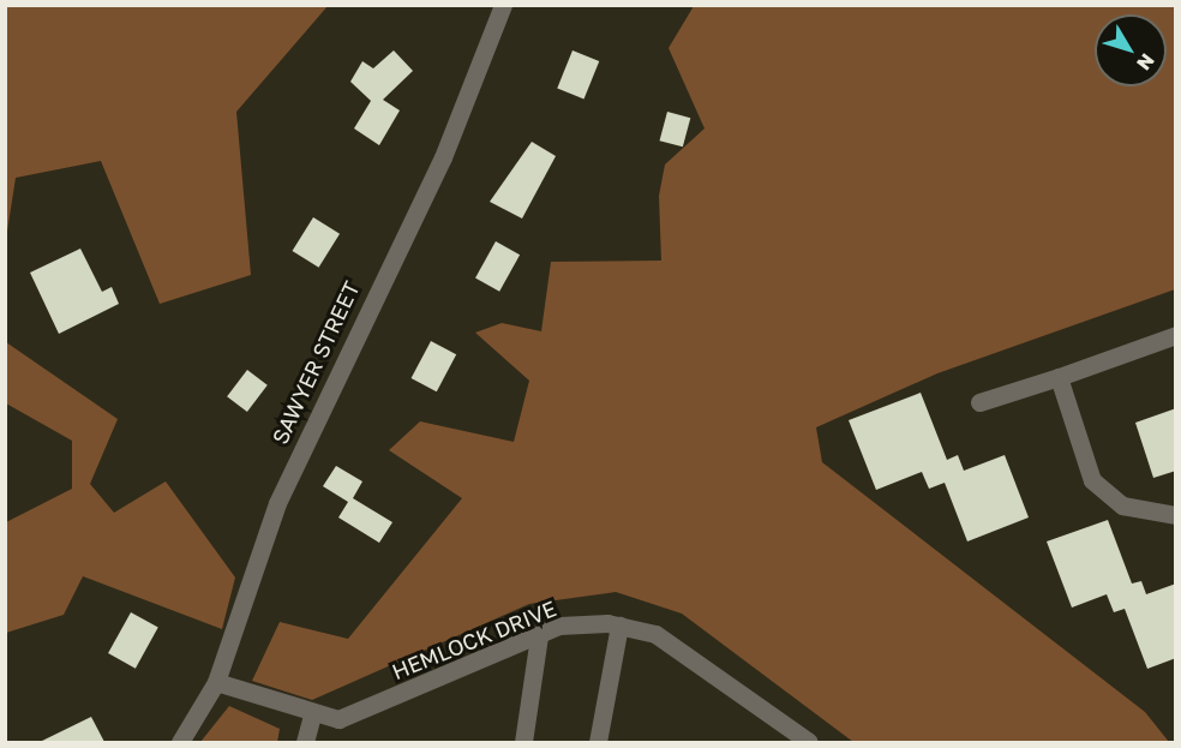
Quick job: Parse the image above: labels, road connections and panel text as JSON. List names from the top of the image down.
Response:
{
  "streets": {
    "street": ["SAWYER STREET", "HEMLOCK DRIVE"]
  },
  "crossings": [
    ["SAWYER STREET", "HEMLOCK DRIVE"]
  ],
  "north": "bottom right"
}
